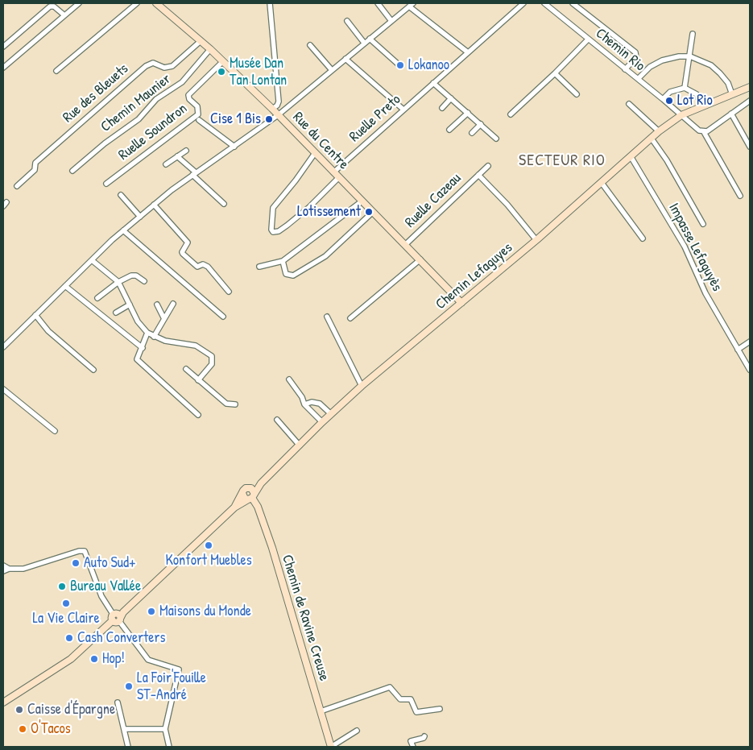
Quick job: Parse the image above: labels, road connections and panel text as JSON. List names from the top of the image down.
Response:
{
  "streets": {
    "main road": ["Rue du Centre", "Chemin Lefaguyes", "Chemin de Ravine Creuse"],
    "street": [
      "Chemin Rio",
      "Rue des Bleuets",
      "Chemin Maunier",
      "Ruelle Preto",
      "Ruelle Soundron",
      "Ruelle Cazeau",
      "Impasse Lefaguyès"
    ]
  },
  "crossings": [
    ["Chemin Rio", "Chemin Lefaguyes"],
    ["Rue des Bleuets", "Rue du Centre"],
    ["Chemin Maunier", "Rue du Centre"],
    ["Ruelle Preto", "Rue du Centre"],
    ["Ruelle Soundron", "Rue du Centre"],
    ["Rue du Centre", "Ruelle Cazeau"],
    ["Rue du Centre", "Chemin Lefaguyes"],
    ["Ruelle Cazeau", "Chemin Lefaguyes"],
    ["Impasse Lefaguyès", "Chemin Lefaguyes"],
    ["Chemin Lefaguyes", "Chemin de Ravine Creuse"]
  ],
  "districts": ["SECTEUR RIO"],
  "places": [
    "Lokanoo",
    "Musée Dan Tan Lontan",
    "Lot Rio",
    "Cise 1 Bis",
    "Lotissement",
    "Konfort Muebles",
    "Auto Sud+",
    "Bureau Vallée",
    "La Vie Claire",
    "Maisons du Monde",
    "Cash Converters",
    "Hop!",
    "La Foir'Fouille ST-André",
    "Caisse d'Épargne",
    "O'Tacos"
  ]
}
